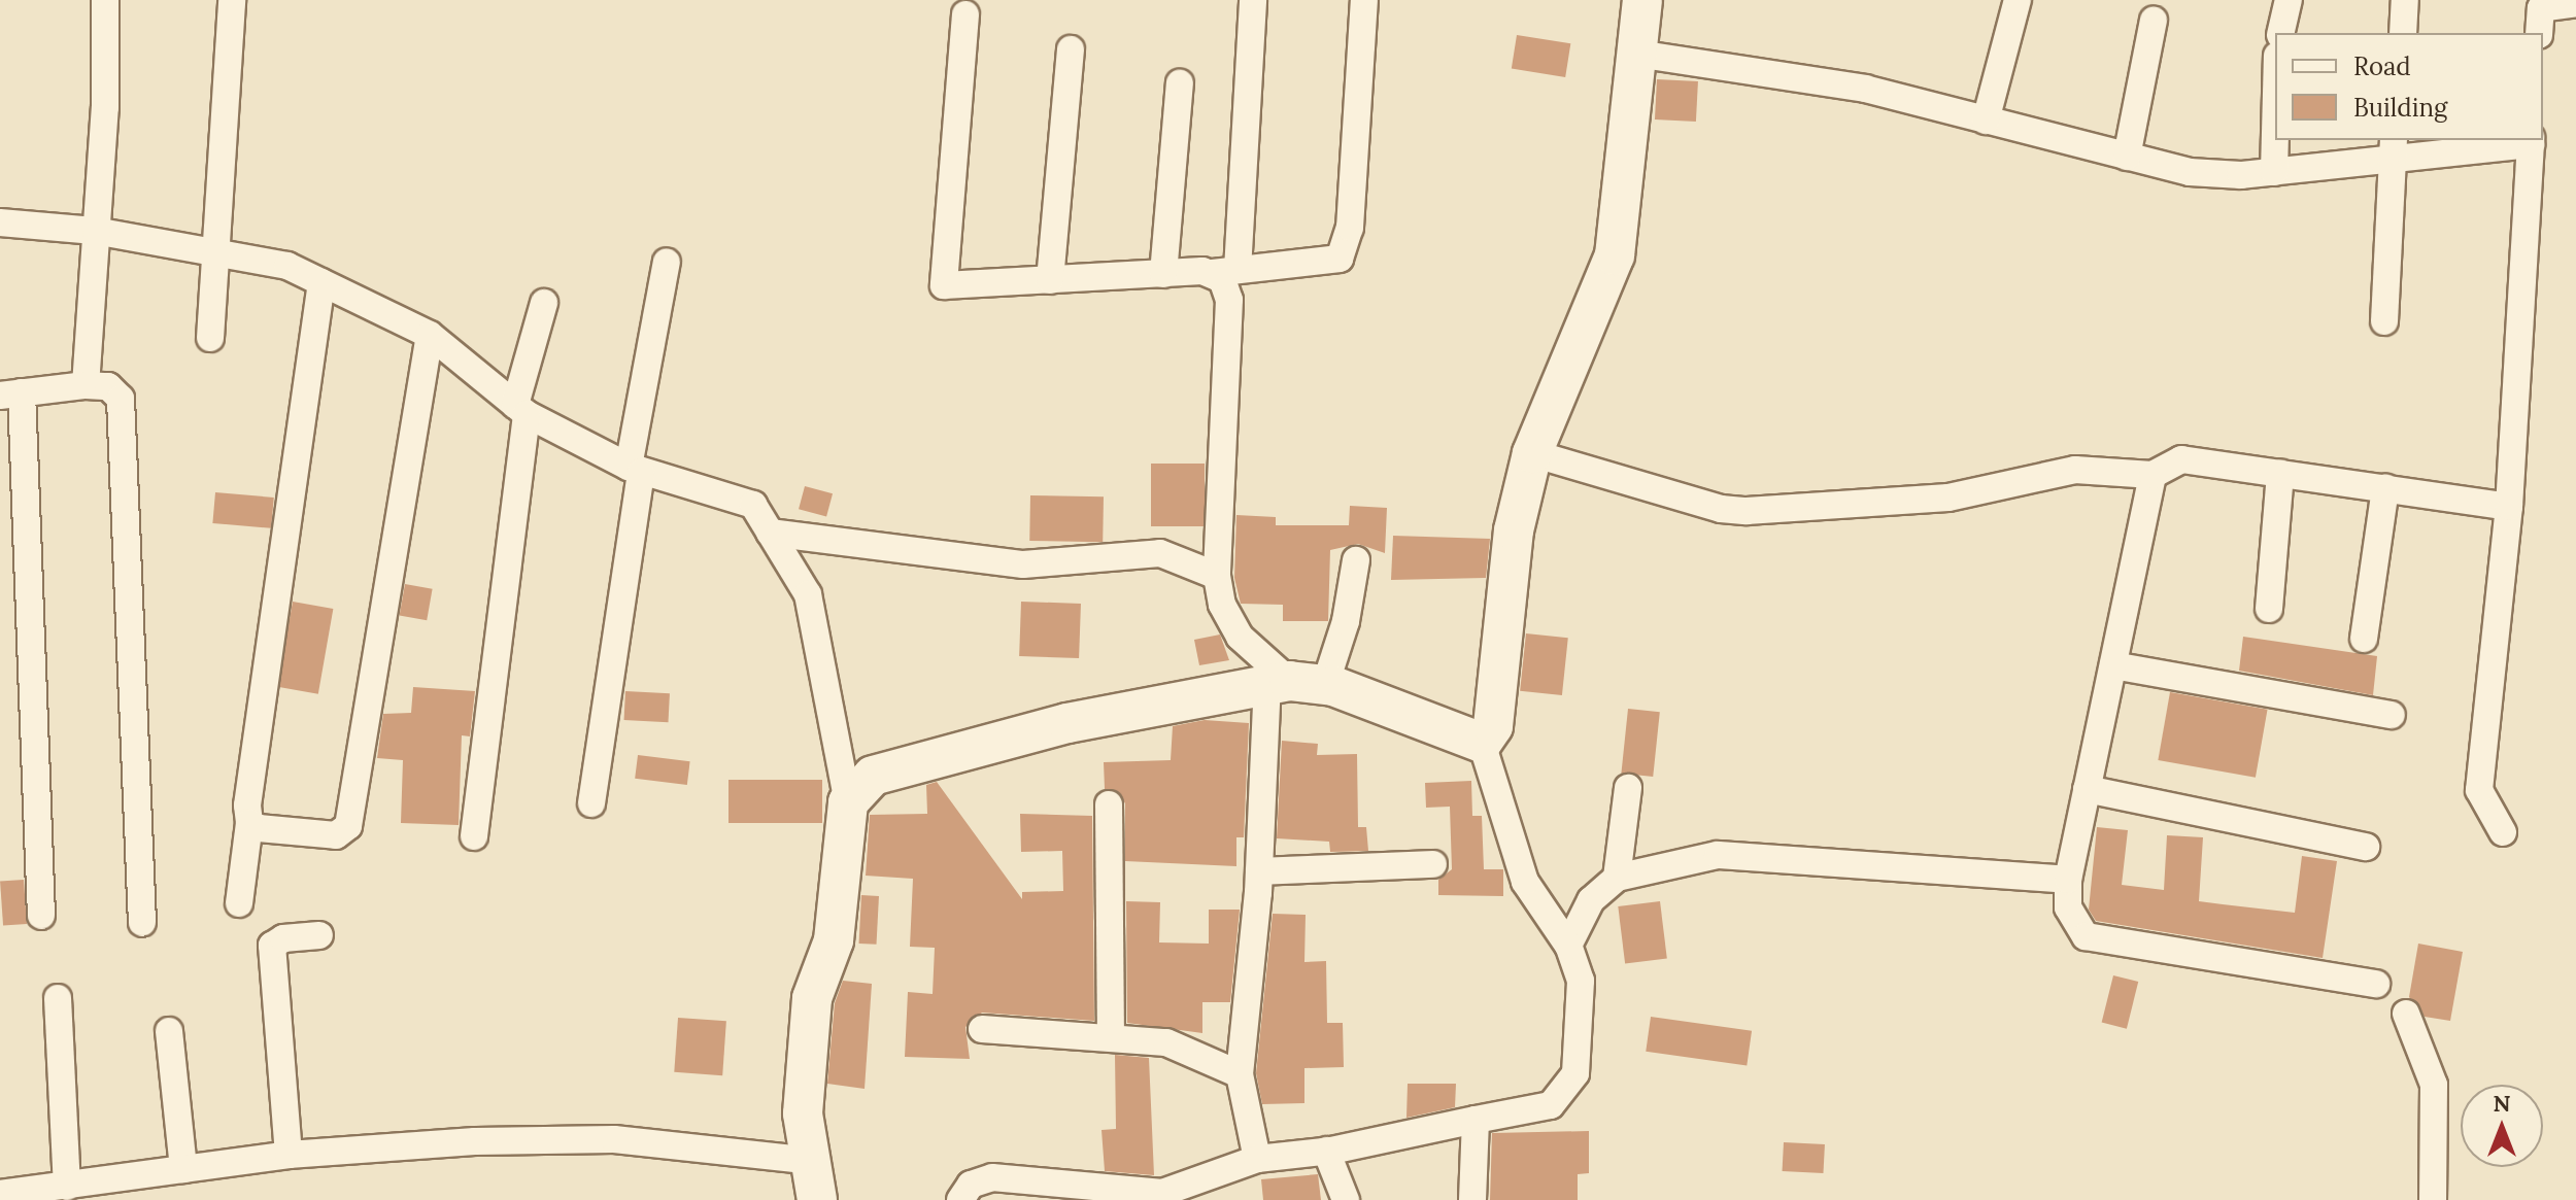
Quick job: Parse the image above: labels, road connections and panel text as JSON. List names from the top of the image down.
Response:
{
  "legend": ["Road", "Building"],
  "north": "top"
}
